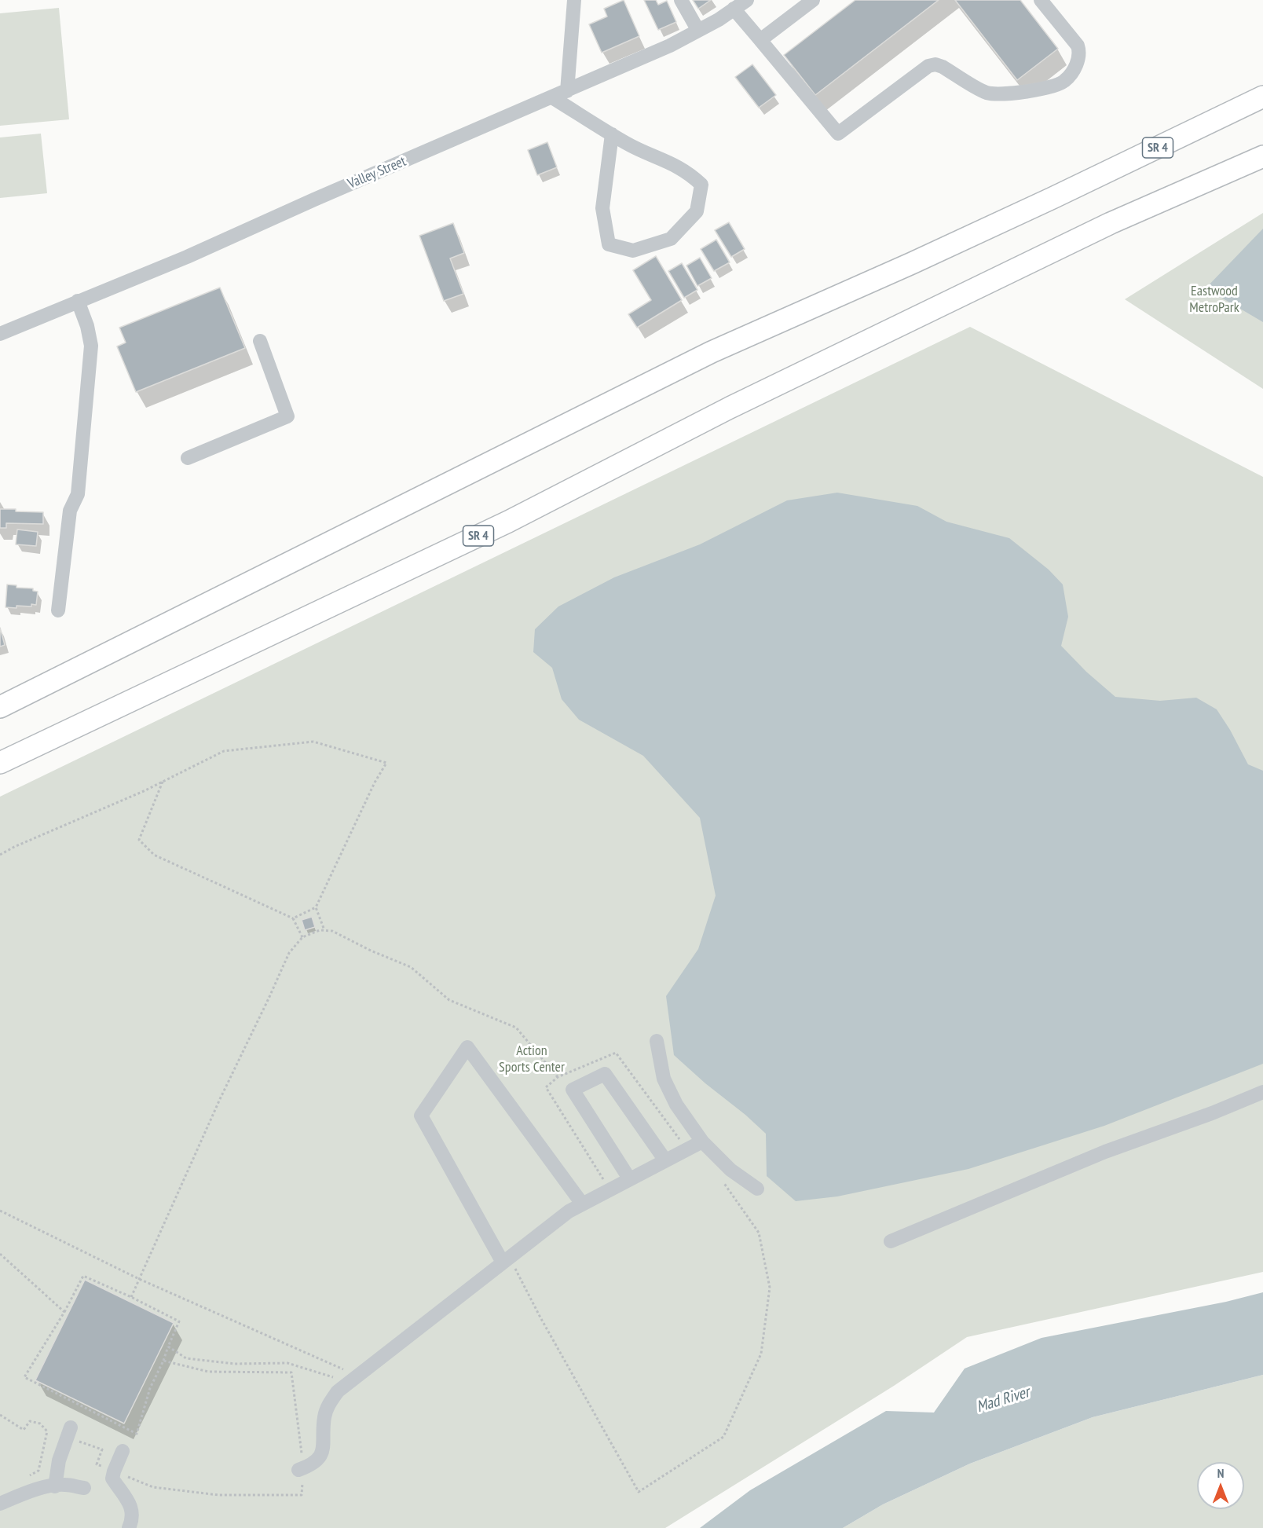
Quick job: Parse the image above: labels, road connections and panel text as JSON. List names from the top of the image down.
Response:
{
  "streets": {
    "highway": ["SR 4"],
    "street": ["Valley Street"]
  },
  "water": ["Mad River"],
  "parks": ["Eastwood MetroPark", "Action Sports Center"],
  "north": "top"
}
